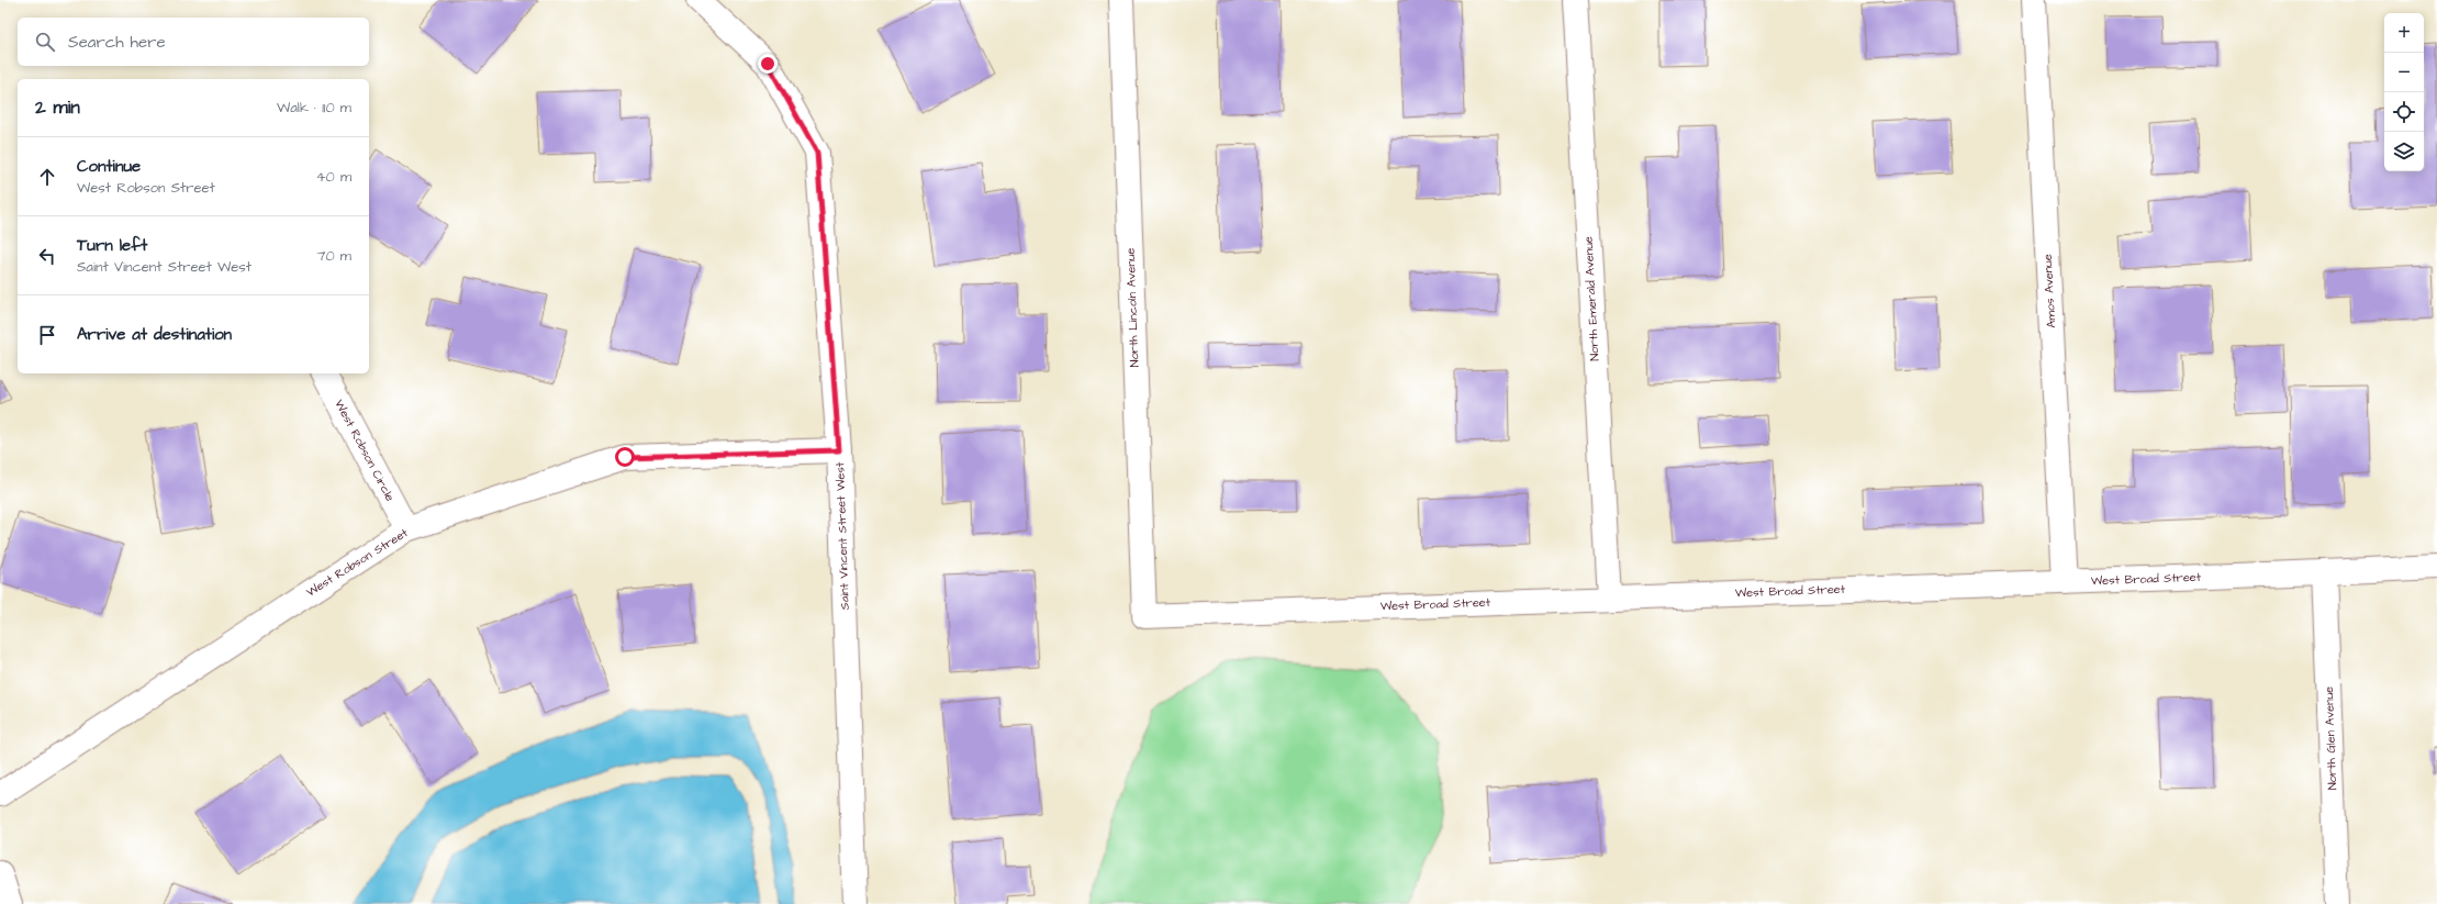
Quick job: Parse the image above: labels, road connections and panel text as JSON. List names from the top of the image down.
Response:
{
  "streets": {
    "street": [
      "Amos Avenue",
      "North Emerald Avenue",
      "North Lincoln Avenue",
      "West Robson Circle",
      "Saint Vincent Street West",
      "West Robson Street",
      "West Broad Street",
      "North Glen Avenue"
    ]
  },
  "crossings": [
    ["Amos Avenue", "West Broad Street"],
    ["North Emerald Avenue", "West Broad Street"],
    ["North Lincoln Avenue", "West Broad Street"],
    ["West Robson Circle", "West Robson Street"],
    ["Saint Vincent Street West", "West Robson Street"],
    ["West Broad Street", "North Glen Avenue"]
  ],
  "page": {
    "map_buttons": ["+", "−"],
    "search": "Search here",
    "heading": ["2 min", "Walk · 110 m"],
    "list": [
      ["Continue", "West Robson Street", "40 m"],
      ["Turn left", "Saint Vincent Street West", "70 m"],
      "Arrive at destination"
    ]
  }
}
